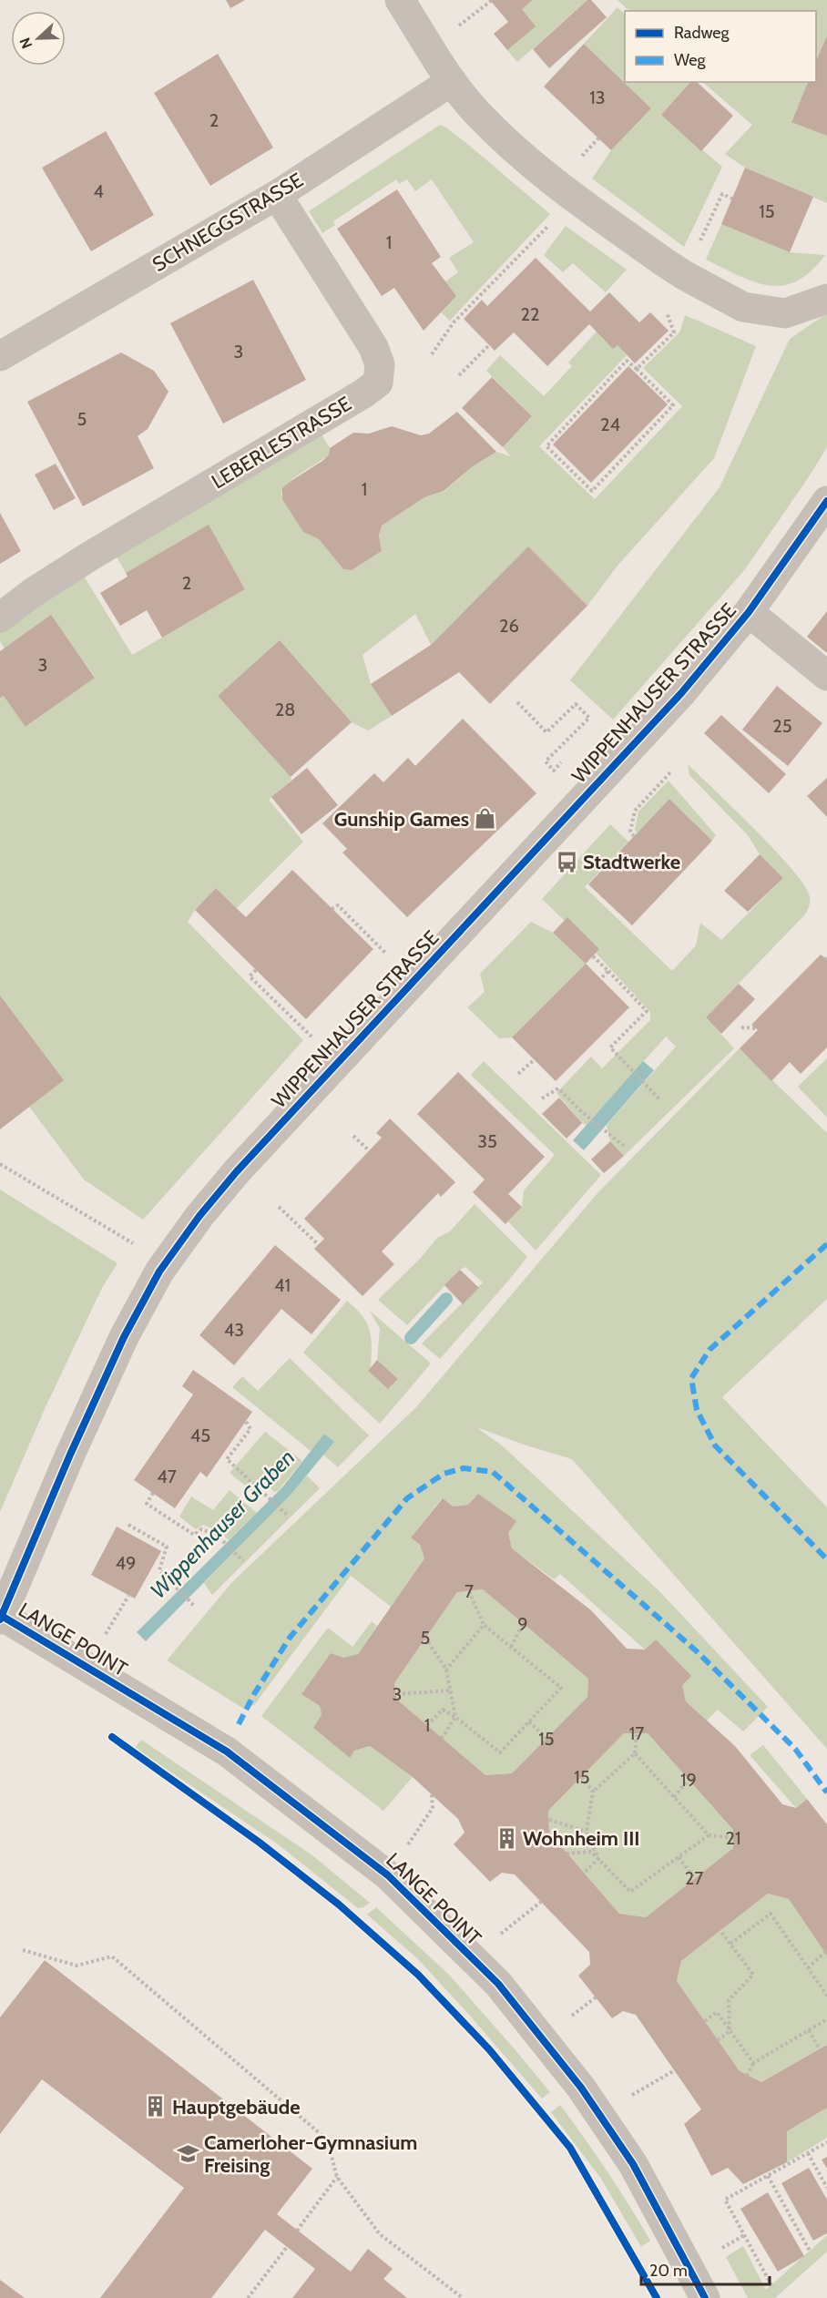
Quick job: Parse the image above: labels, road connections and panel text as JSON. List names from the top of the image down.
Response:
{
  "streets": {
    "street": [
      "SCHNEGGSTRASSE",
      "LEBERLESTRASSE",
      "WIPPENHAUSER STRASSE",
      "LANGE POINT"
    ]
  },
  "crossings": [
    ["SCHNEGGSTRASSE", "LEBERLESTRASSE"],
    ["WIPPENHAUSER STRASSE", "LANGE POINT"]
  ],
  "water": ["Wippenhauser Graben"],
  "places": {
    "shop": ["Gunship Games"],
    "bus stop": ["Stadtwerke"],
    "building": ["Wohnheim III", "Hauptgebäude"],
    "school or university": ["Camerloher-Gymnasium Freising"]
  },
  "house_numbers": [
    "13",
    "2",
    "4",
    "15",
    "1",
    "22",
    "3",
    "5",
    "24",
    "1",
    "2",
    "26",
    "3",
    "28",
    "25",
    "35",
    "41",
    "43",
    "45",
    "47",
    "49",
    "7",
    "9",
    "5",
    "3",
    "1",
    "17",
    "15",
    "15",
    "19",
    "21",
    "27"
  ],
  "legend": ["Radweg", "Weg"],
  "scale_bar": "20 m",
  "north": "left"
}
